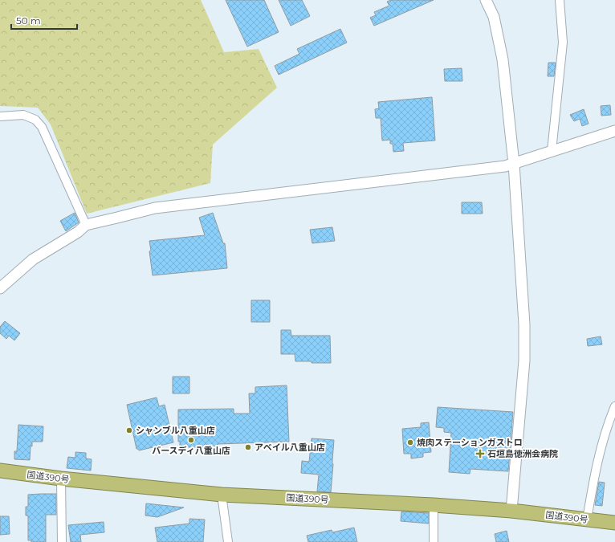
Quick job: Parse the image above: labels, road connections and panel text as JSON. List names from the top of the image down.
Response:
{
  "streets": {
    "highway": ["国道390号"]
  },
  "places": {
    "other": [
      "シャンブル八重山店",
      "バースディ八重山店",
      "焼肉ステーションガストロ",
      "アベイル八重山店"
    ],
    "health": ["石垣島徳洲会病院"]
  },
  "scale_bar": "50 m"
}
